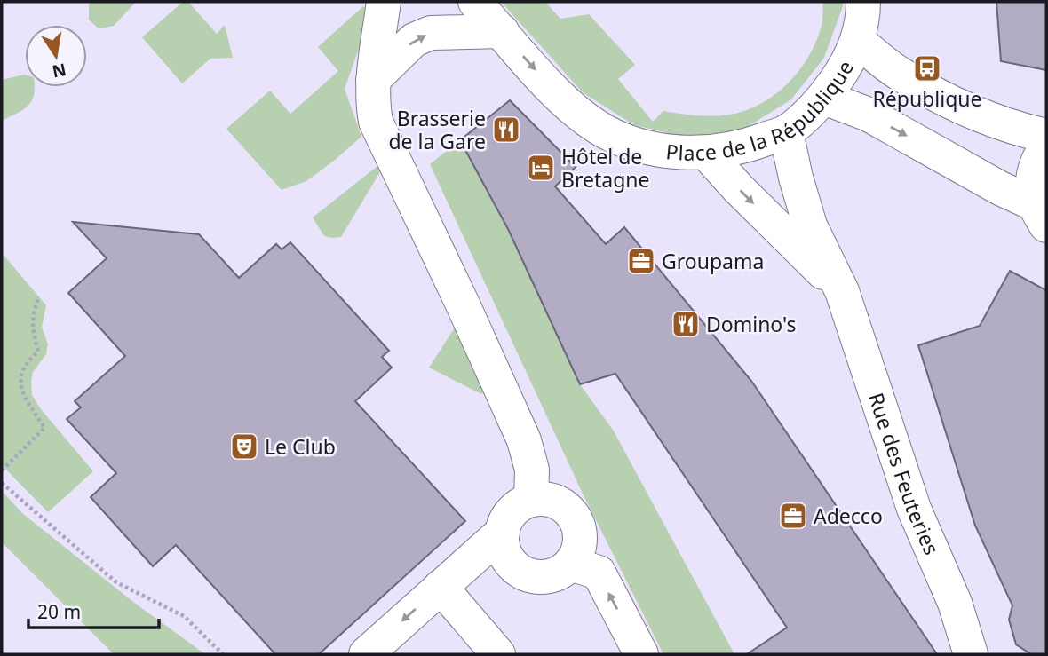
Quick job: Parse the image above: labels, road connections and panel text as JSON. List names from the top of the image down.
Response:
{
  "streets": {
    "main road": ["Place de la République", "Rue des Feuteries"]
  },
  "crossings": [
    ["Place de la République", "Rue des Feuteries"]
  ],
  "one_way": ["Place de la République"],
  "places": {
    "bus stop": ["République"],
    "restaurant": ["Brasserie de la Gare", "Domino's"],
    "hotel": ["Hôtel de Bretagne"],
    "office": ["Groupama", "Adecco"],
    "theatre": ["Le Club"]
  },
  "scale_bar": "20 m",
  "north": "bottom"
}
